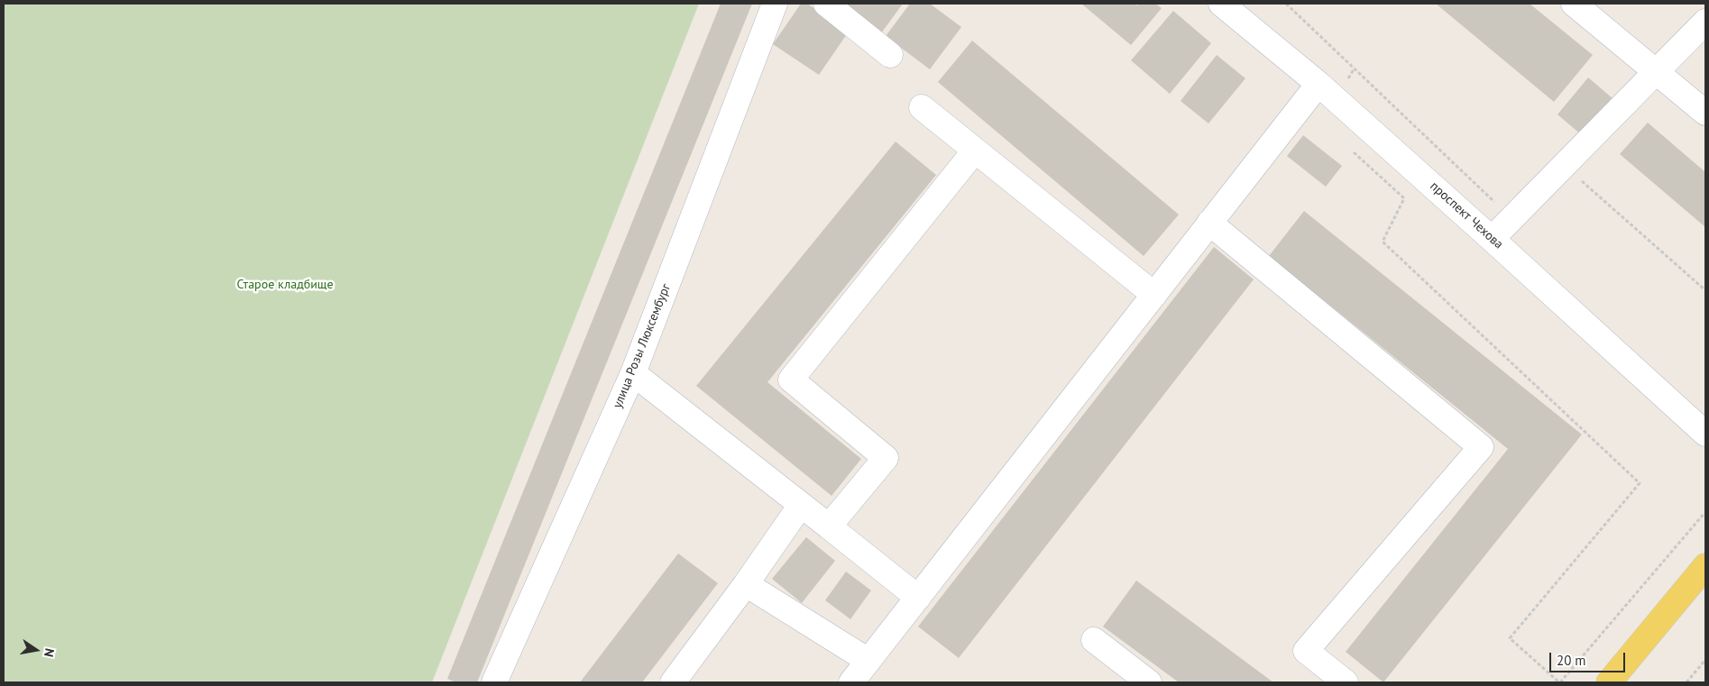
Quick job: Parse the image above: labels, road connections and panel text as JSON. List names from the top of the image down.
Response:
{
  "streets": {
    "street": ["проспект Чехова", "улица Розы Люксембург"]
  },
  "parks": ["Старое кладбище"],
  "scale_bar": "20 m",
  "north": "right"
}
